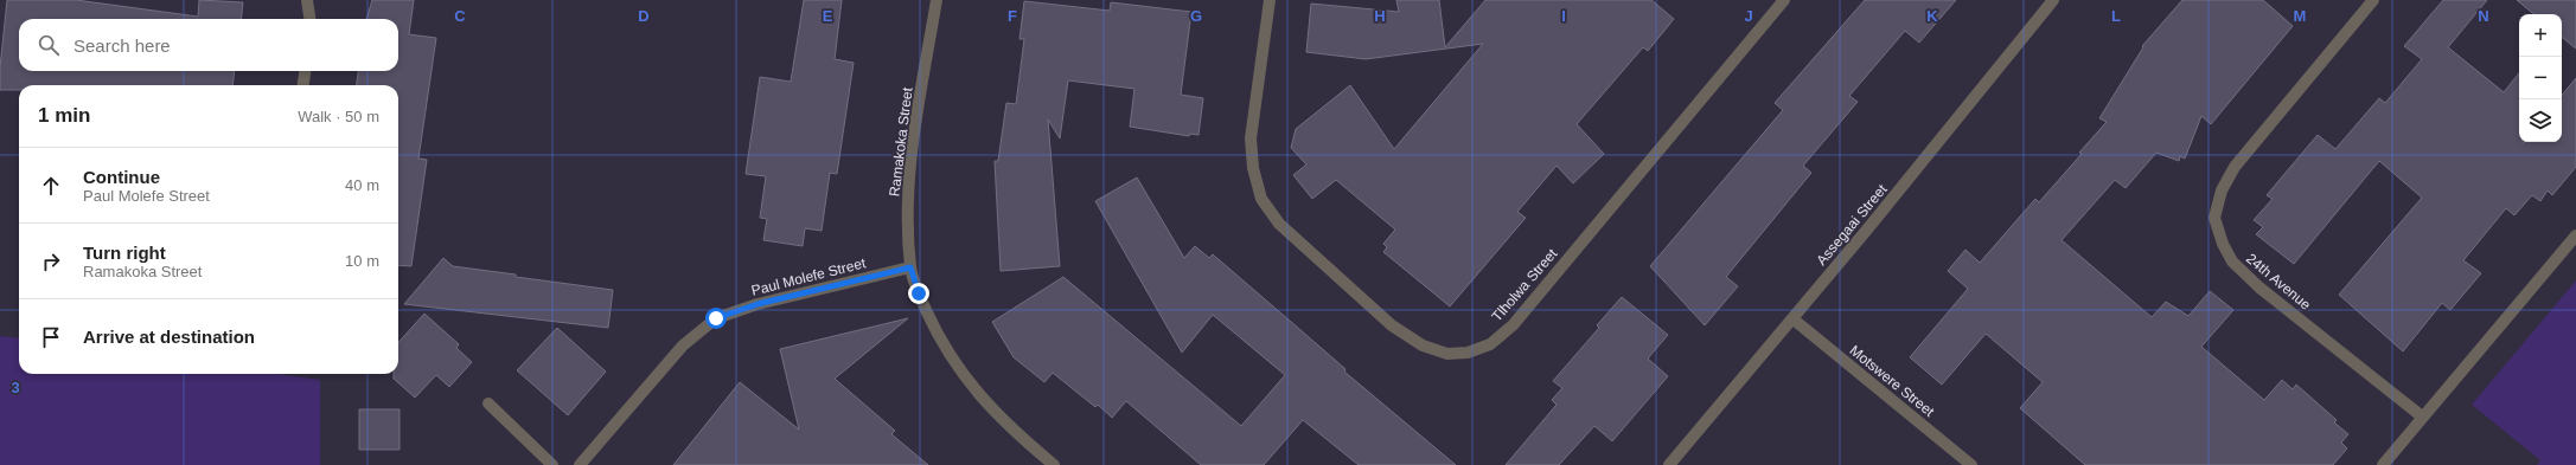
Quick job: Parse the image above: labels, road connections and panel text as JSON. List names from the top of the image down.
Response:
{
  "streets": {
    "street": [
      "Ramakoka Street",
      "Assegaai Street",
      "Paul Molefe Street",
      "24th Avenue",
      "Tlholwa Street",
      "Motswere Street"
    ]
  },
  "crossings": [
    ["Ramakoka Street", "Paul Molefe Street"],
    ["Assegaai Street", "Motswere Street"]
  ],
  "page": {
    "map_buttons": ["+", "−"],
    "search": "Search here",
    "heading": ["1 min", "Walk · 50 m"],
    "list": [
      ["Continue", "Paul Molefe Street", "40 m"],
      ["Turn right", "Ramakoka Street", "10 m"],
      "Arrive at destination"
    ]
  },
  "grid": {
    "columns": [
      "C",
      "D",
      "E",
      "F",
      "G",
      "H",
      "I",
      "J",
      "K",
      "L",
      "M",
      "N"
    ],
    "rows": ["3"]
  }
}
